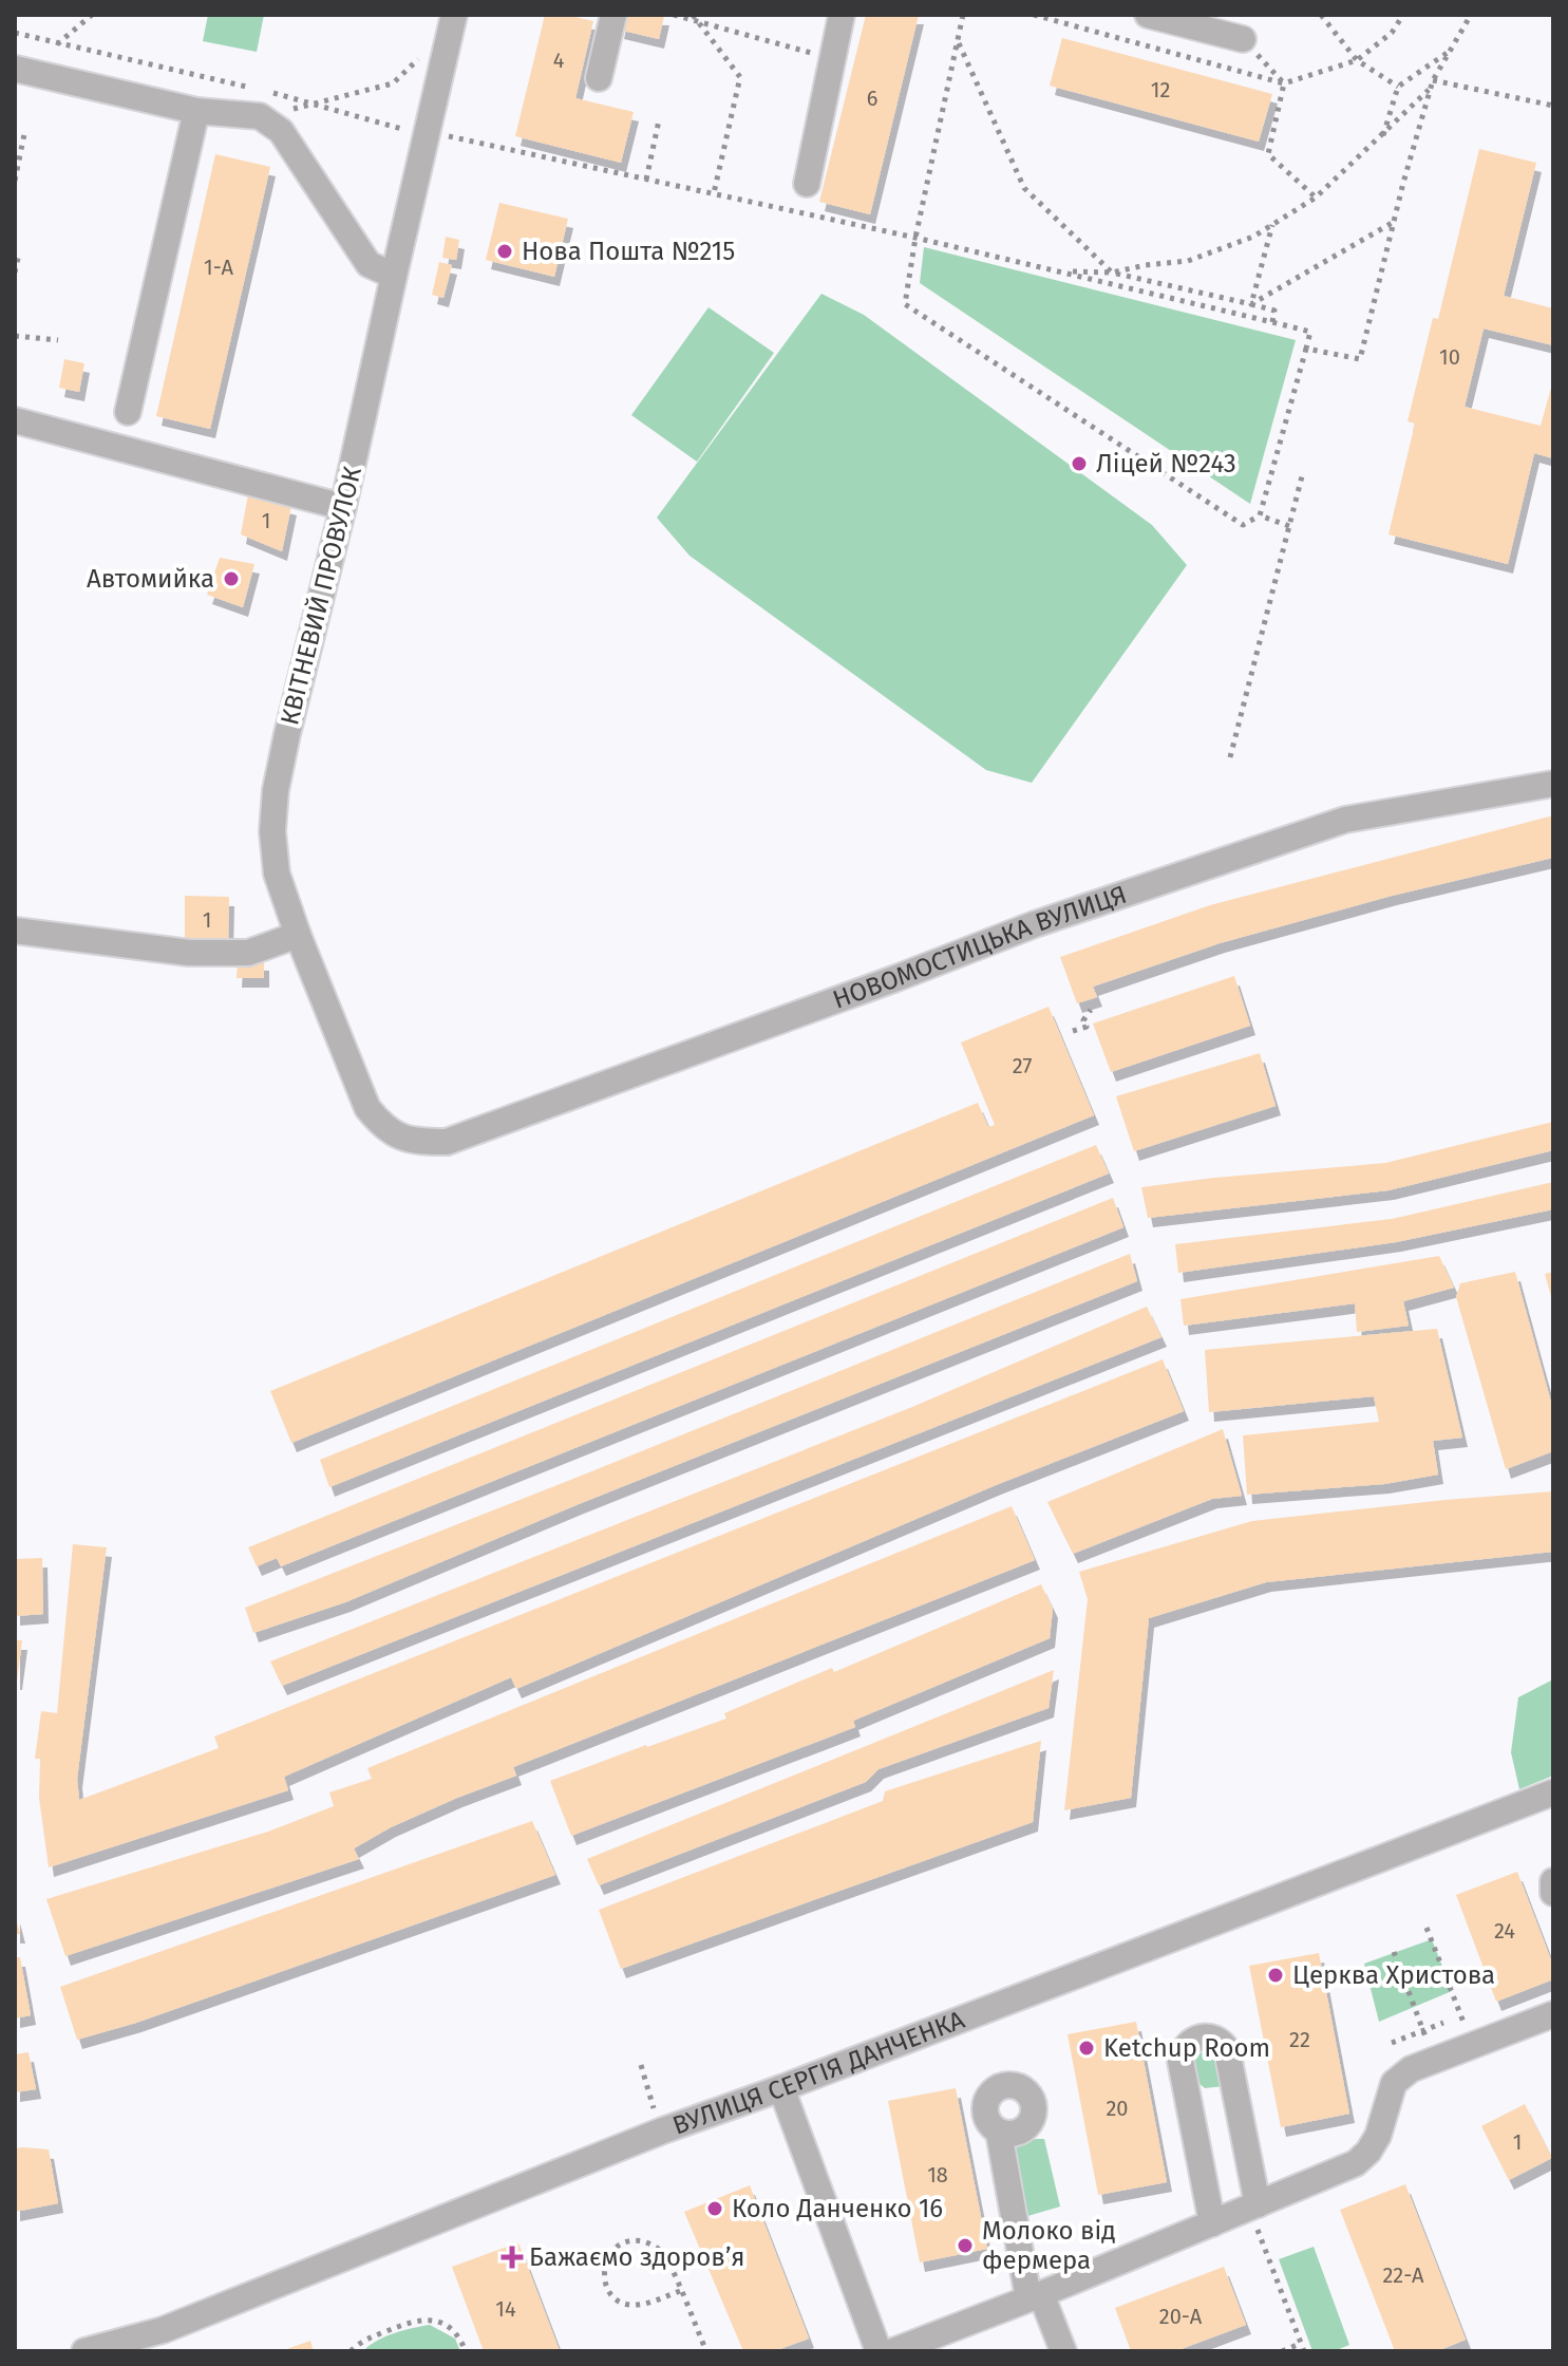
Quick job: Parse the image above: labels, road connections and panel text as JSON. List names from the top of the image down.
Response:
{
  "streets": {
    "street": ["КВІТНЕВИЙ ПРОВУЛОК", "НОВОМОСТИЦЬКА ВУЛИЦЯ", "ВУЛИЦЯ СЕРГІЯ ДАНЧЕНКА"]
  },
  "crossings": [
    ["КВІТНЕВИЙ ПРОВУЛОК", "НОВОМОСТИЦЬКА ВУЛИЦЯ"]
  ],
  "places": {
    "other": [
      "Нова Пошта №215",
      "Ліцей №243",
      "Автомийка",
      "Церква Христова",
      "Ketchup Room",
      "Коло Данченко 16",
      "Молоко від фермера"
    ],
    "health": ["Бажаємо здоровʼя"]
  },
  "house_numbers": [
    "4",
    "12",
    "6",
    "1-А",
    "10",
    "1",
    "1",
    "27",
    "24",
    "22",
    "20",
    "1",
    "18",
    "22-А",
    "14",
    "20-А"
  ]
}
